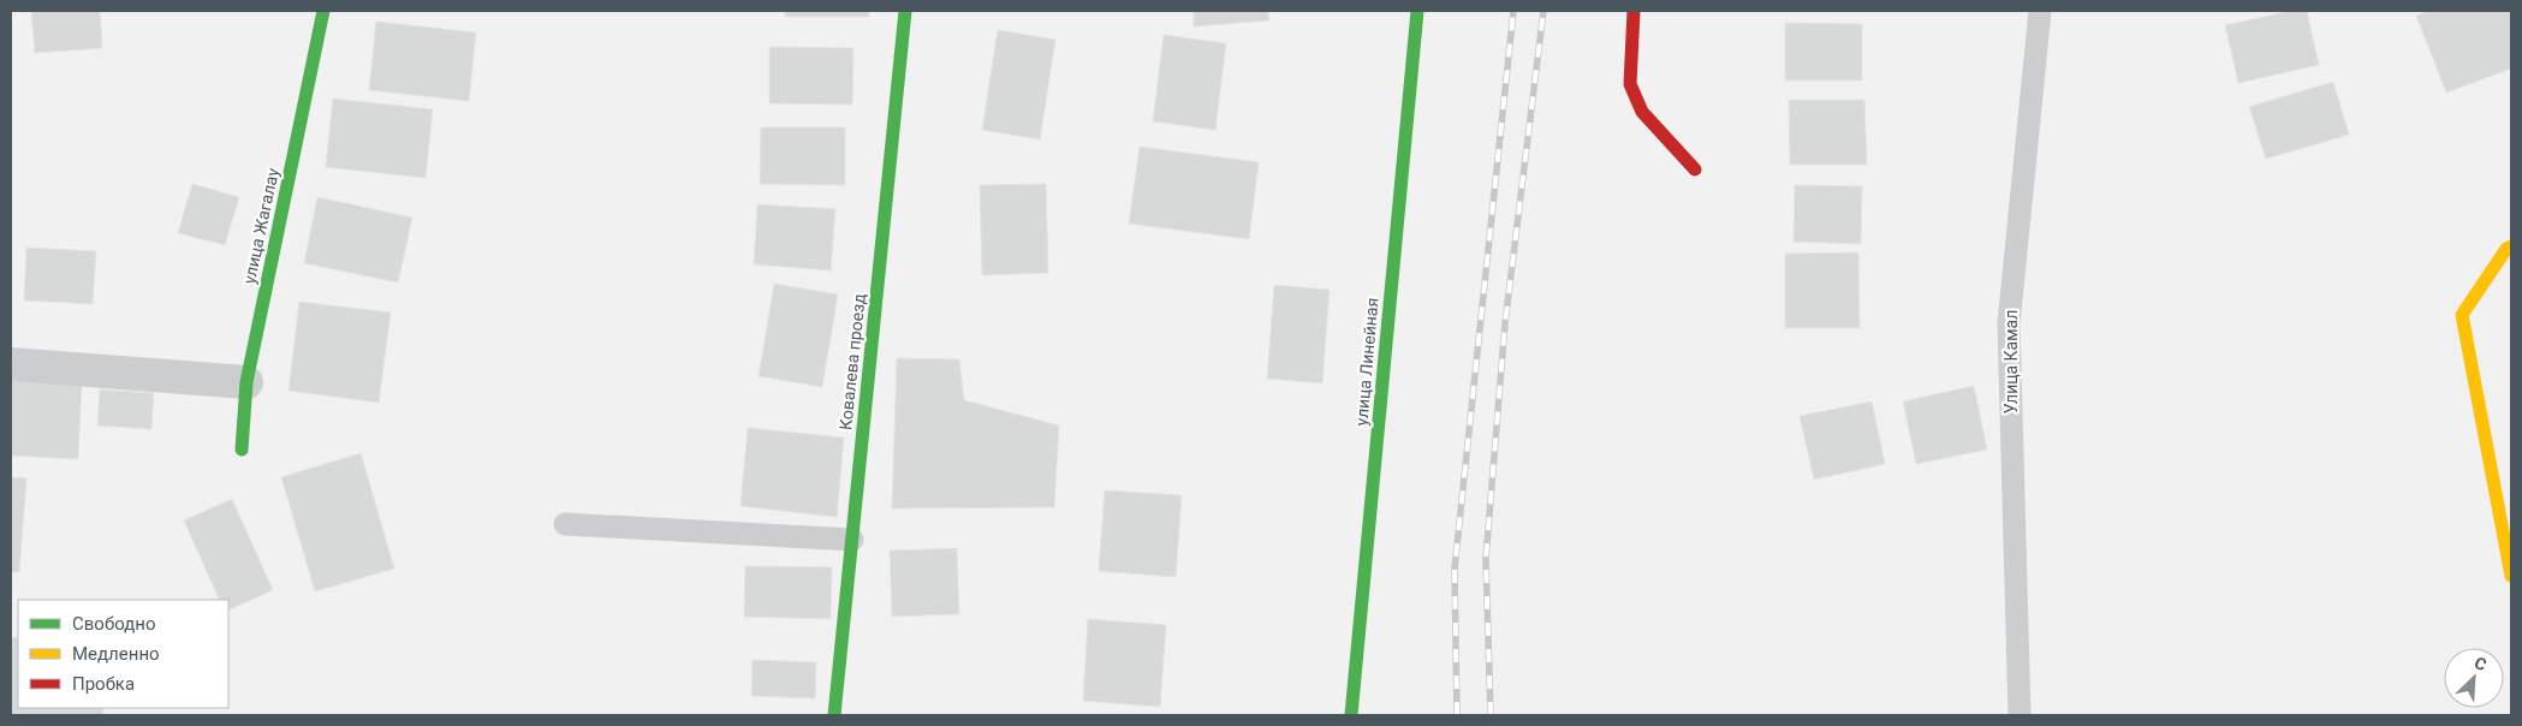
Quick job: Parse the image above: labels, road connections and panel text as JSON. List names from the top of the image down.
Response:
{
  "streets": {
    "street": ["улица Жагалау", "Ковалева проезд", "улица Линейная"],
    "lane": ["Улица Камал"]
  },
  "legend": ["Свободно", "Медленно", "Пробка"],
  "north": "top right"
}
